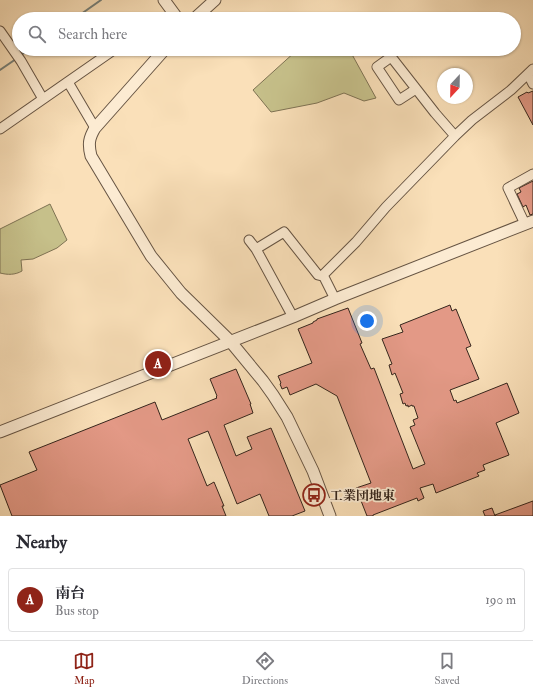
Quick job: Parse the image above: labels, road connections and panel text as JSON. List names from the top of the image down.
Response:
{
  "places": {
    "bus stop": ["工業団地東"]
  },
  "north": "bottom",
  "page": {
    "search": "Search here",
    "pins": "A",
    "heading": "Nearby",
    "list": [
      {
        "mark": "A",
        "name": "南台",
        "note": "Bus stop",
        "value": "190 m"
      }
    ],
    "nav": ["Map", "Directions", "Saved"]
  }
}
